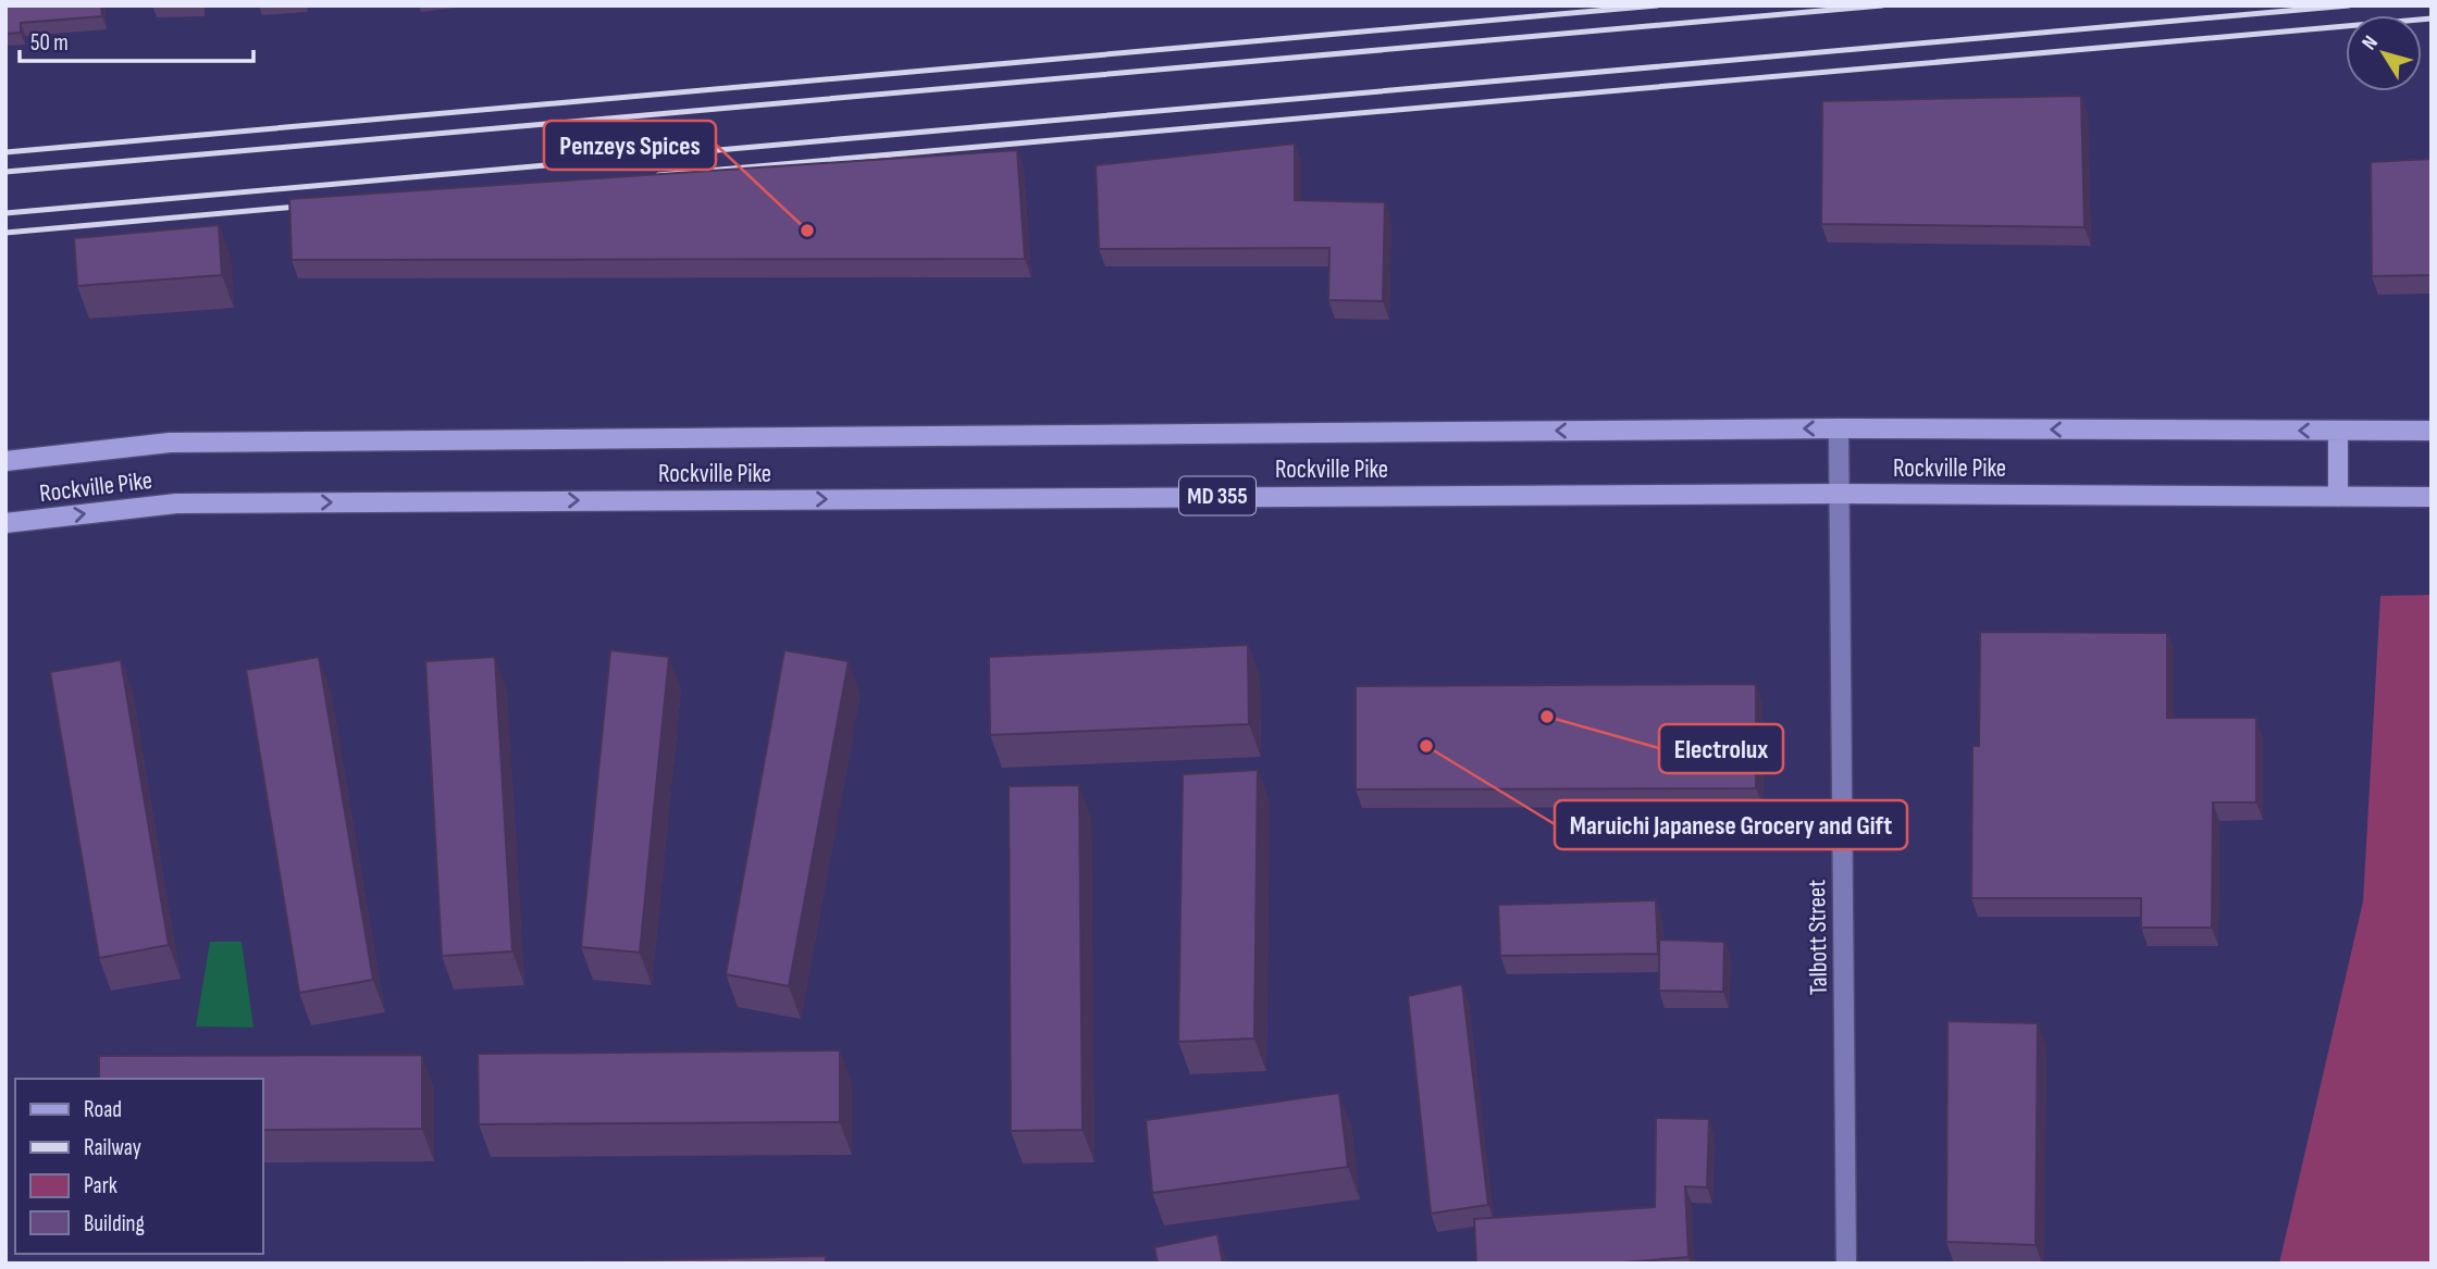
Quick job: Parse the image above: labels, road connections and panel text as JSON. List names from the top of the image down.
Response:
{
  "streets": {
    "main road": ["Rockville Pike", "MD 355"],
    "street": ["Talbott Street"]
  },
  "crossings": [
    ["Rockville Pike", "Talbott Street"]
  ],
  "places": ["Penzeys Spices", "Electrolux", "Maruichi Japanese Grocery and Gift"],
  "legend": [
    "Road",
    "Railway",
    "Park",
    "Building"
  ],
  "scale_bar": "50 m",
  "north": "top left"
}
